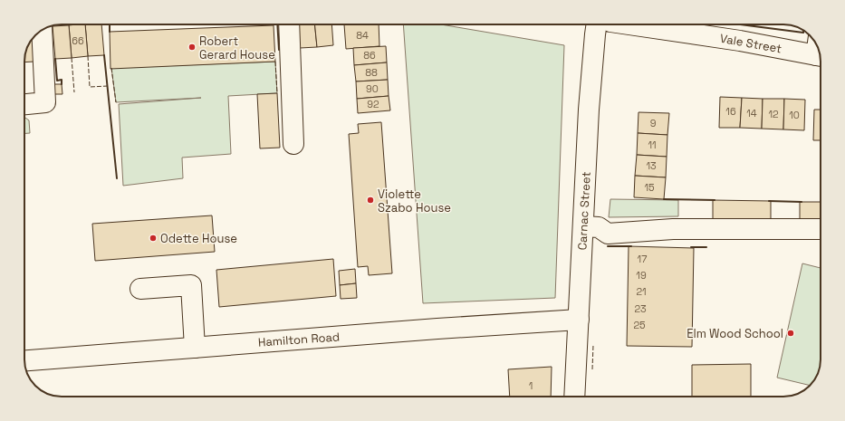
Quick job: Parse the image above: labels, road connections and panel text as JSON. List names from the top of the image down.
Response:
{
  "streets": {
    "street": ["Vale Street", "Carnac Street", "Hamilton Road"]
  },
  "crossings": [
    ["Carnac Street", "Hamilton Road"]
  ],
  "places": [
    "Robert Gerard House",
    "Violette Szabo House",
    "Odette House",
    "Elm Wood School"
  ],
  "house_numbers": [
    "84",
    "66",
    "86",
    "88",
    "90",
    "92",
    "16",
    "14",
    "12",
    "10",
    "9",
    "11",
    "13",
    "15",
    "17",
    "19",
    "21",
    "23",
    "25",
    "1"
  ]
}
